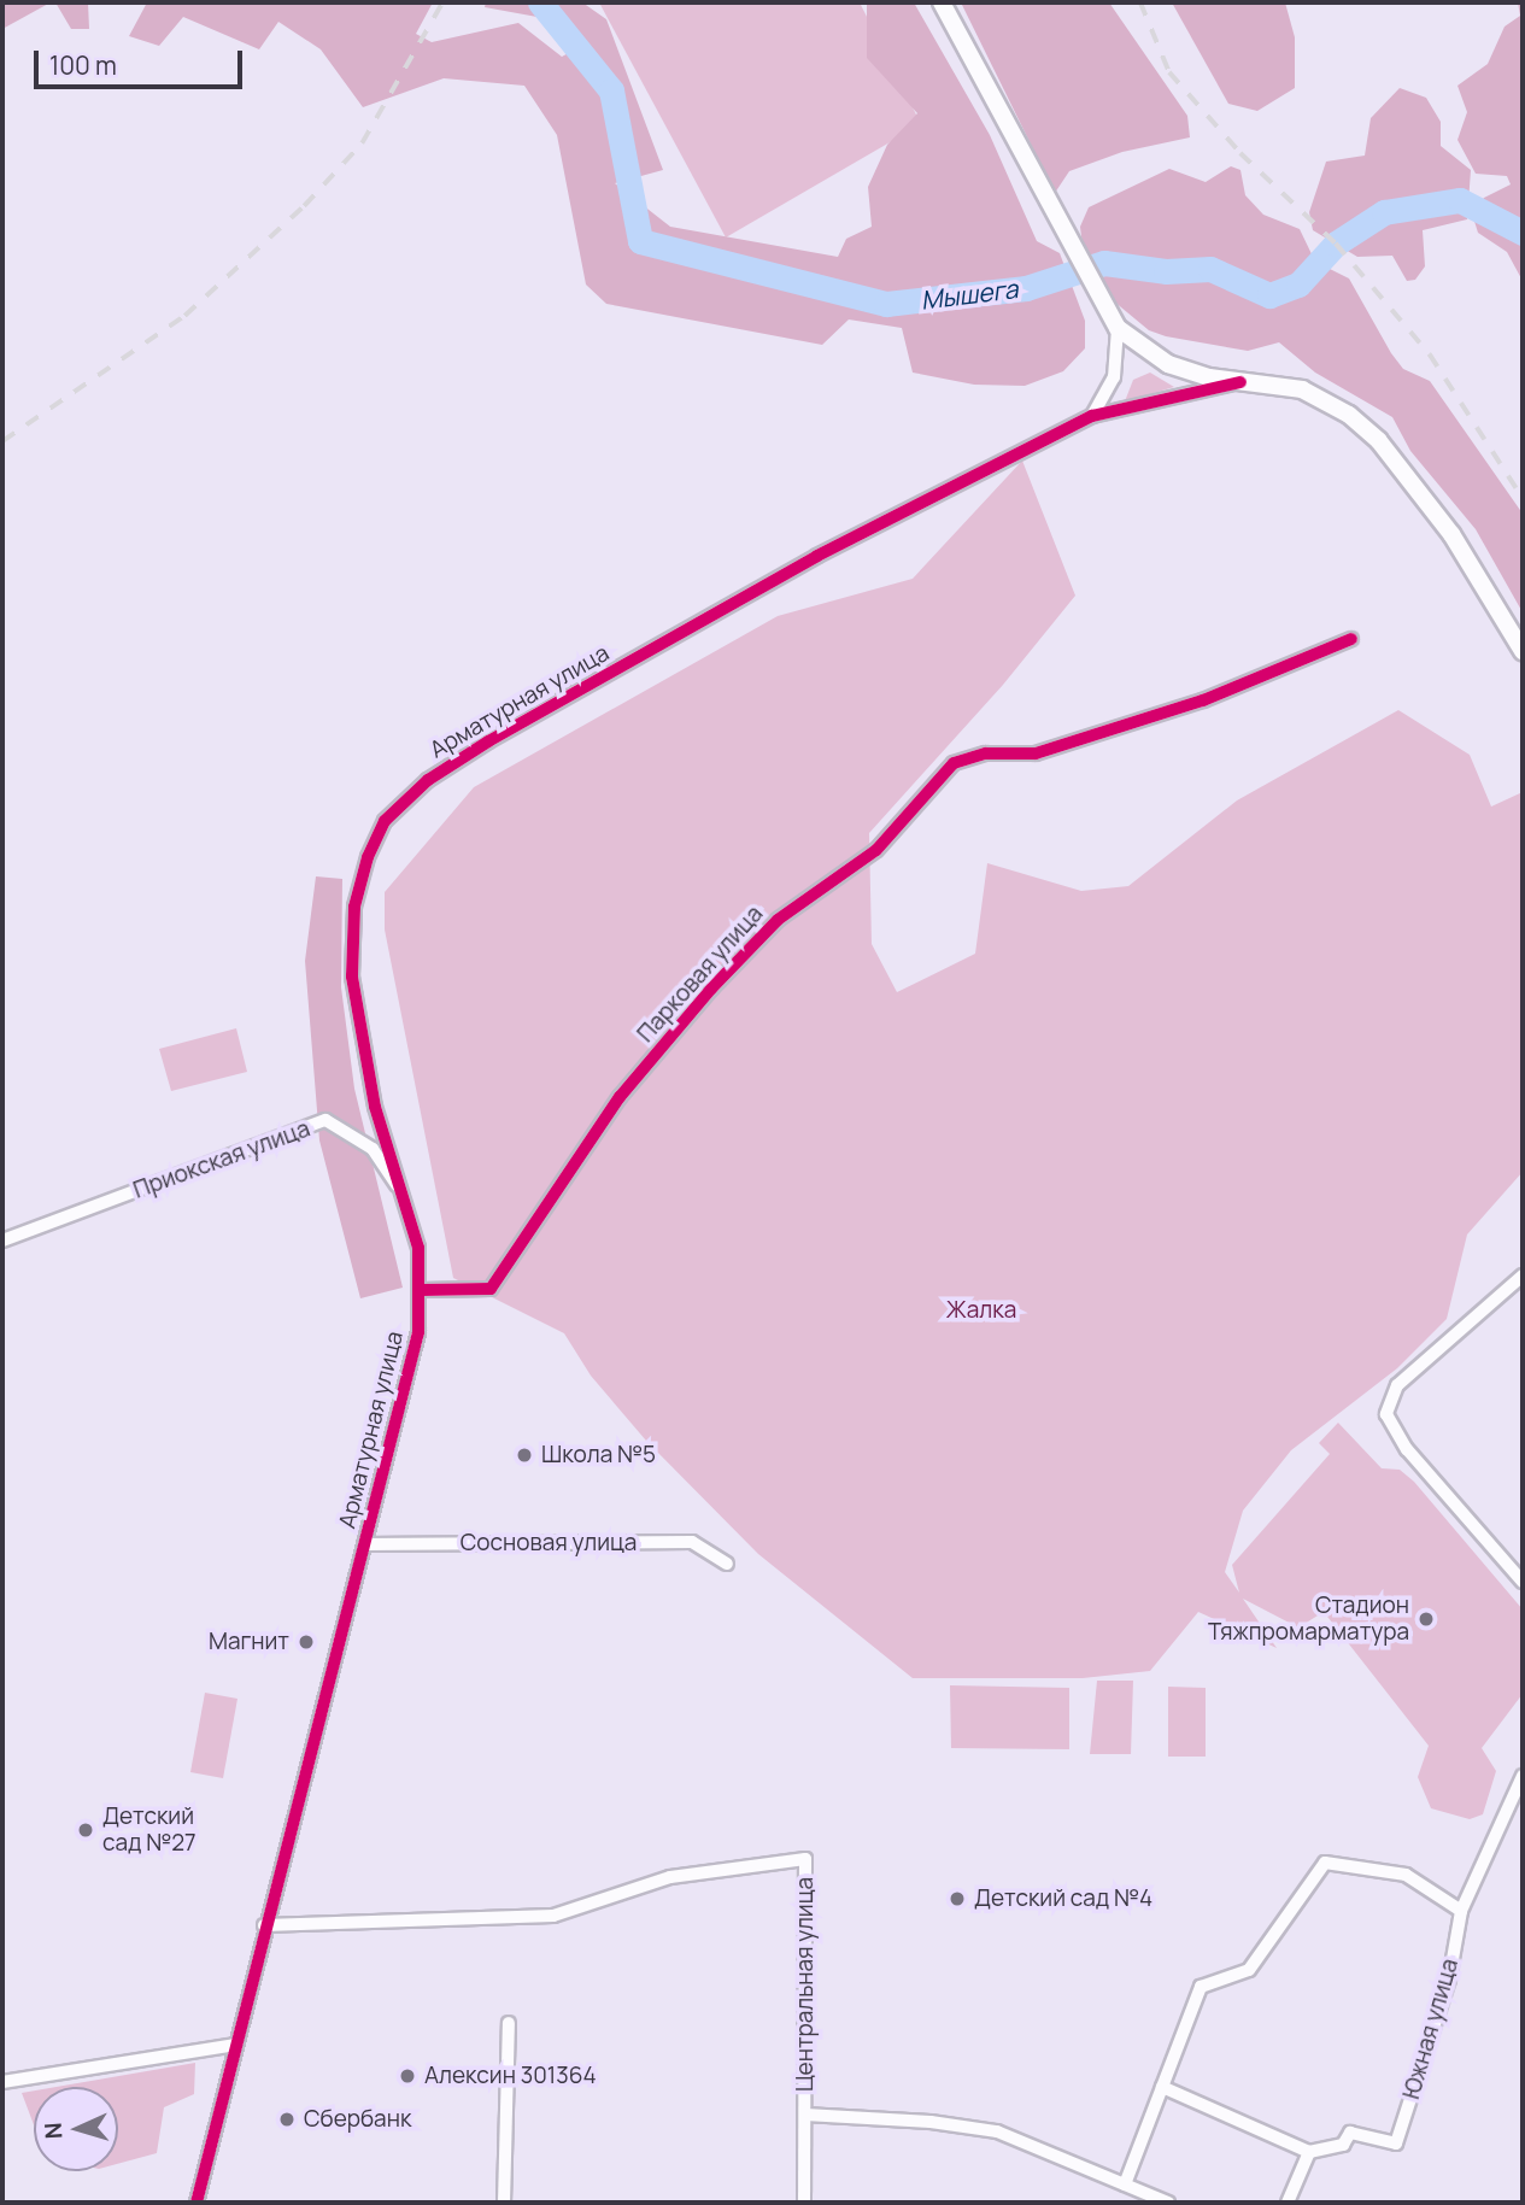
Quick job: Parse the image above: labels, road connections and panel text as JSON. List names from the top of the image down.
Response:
{
  "streets": {
    "street": [
      "Арматурная улица",
      "Парковая улица",
      "Приокская улица",
      "Сосновая улица",
      "Центральная улица",
      "Южная улица"
    ]
  },
  "crossings": [
    ["Арматурная улица", "Парковая улица"],
    ["Арматурная улица", "Приокская улица"],
    ["Арматурная улица", "Сосновая улица"],
    ["Арматурная улица", "Центральная улица"]
  ],
  "water": ["Мышега"],
  "parks": ["Жалка"],
  "places": [
    "Школа №5",
    "Стадион Тяжпромарматура",
    "Магнит",
    "Детский сад №27",
    "Детский сад №4",
    "Алексин 301364",
    "Сбербанк"
  ],
  "scale_bar": "100 m",
  "north": "left"
}
